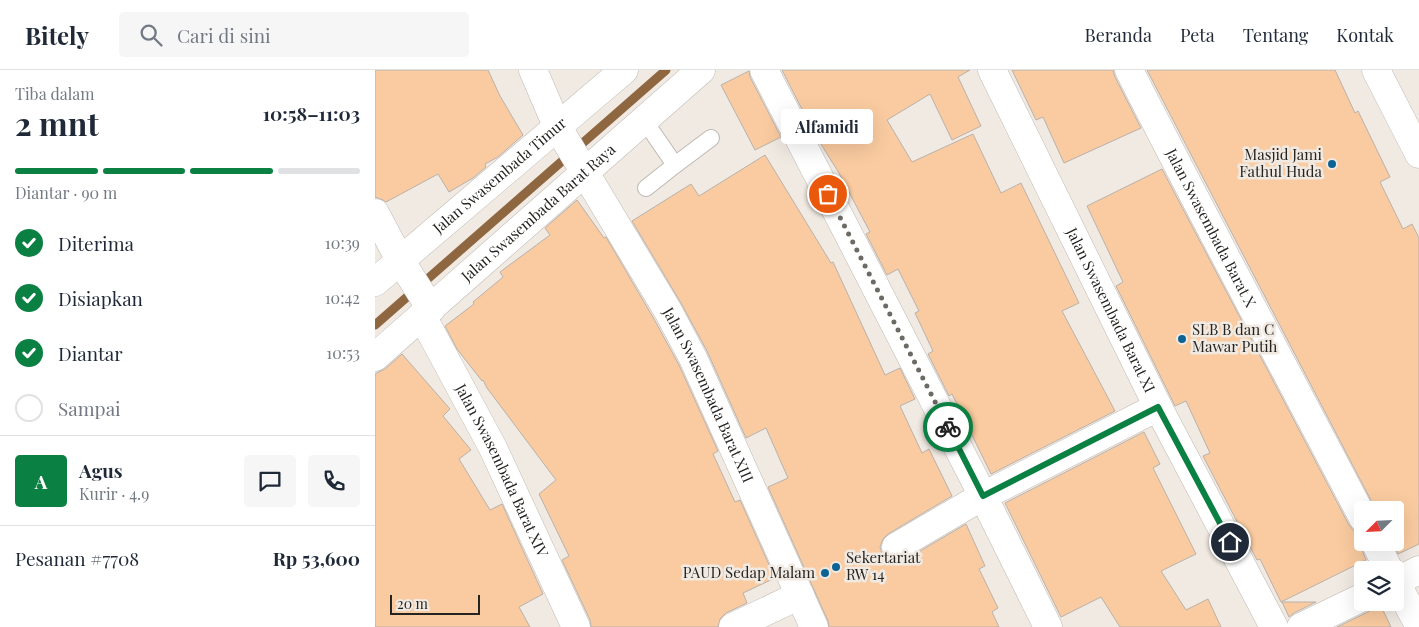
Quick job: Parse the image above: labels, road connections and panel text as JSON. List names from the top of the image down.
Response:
{
  "streets": {
    "street": [
      "Jalan Swasembada Timur",
      "Jalan Swasembada Barat Raya",
      "Jalan Swasembada Barat X",
      "Jalan Swasembada Barat XI",
      "Jalan Swasembada Barat XIII",
      "Jalan Swasembada Barat XIV"
    ]
  },
  "crossings": [
    ["Jalan Swasembada Timur", "Jalan Swasembada Barat XIII"],
    ["Jalan Swasembada Timur", "Jalan Swasembada Barat XIV"],
    ["Jalan Swasembada Barat Raya", "Jalan Swasembada Barat XIII"],
    ["Jalan Swasembada Barat Raya", "Jalan Swasembada Barat XIV"]
  ],
  "places": [
    "Masjid Jami Fathul Huda",
    "Alfamidi",
    "SLB B dan C Mawar Putih",
    "Sekertariat RW 14",
    "PAUD Sedap Malam"
  ],
  "scale_bar": "20 m",
  "north": "bottom left",
  "page": {
    "header": "Bitely",
    "search": "Cari di sini",
    "nav": [
      "Beranda",
      "Peta",
      "Tentang",
      "Kontak"
    ],
    "heading": ["2 mnt", "Tiba dalam", "10:58–11:03"],
    "panel": [
      "Agus",
      "Kurir · 4.9",
      "Pesanan #7708",
      "Rp 53,600"
    ],
    "bubble": "Alfamidi",
    "bar": "Diantar · 90 m",
    "list": [
      ["Diterima", "10:39"],
      ["Disiapkan", "10:42"],
      ["Diantar", "10:53"],
      "Sampai"
    ],
    "round": "A",
    "scale": "20 m"
  }
}
